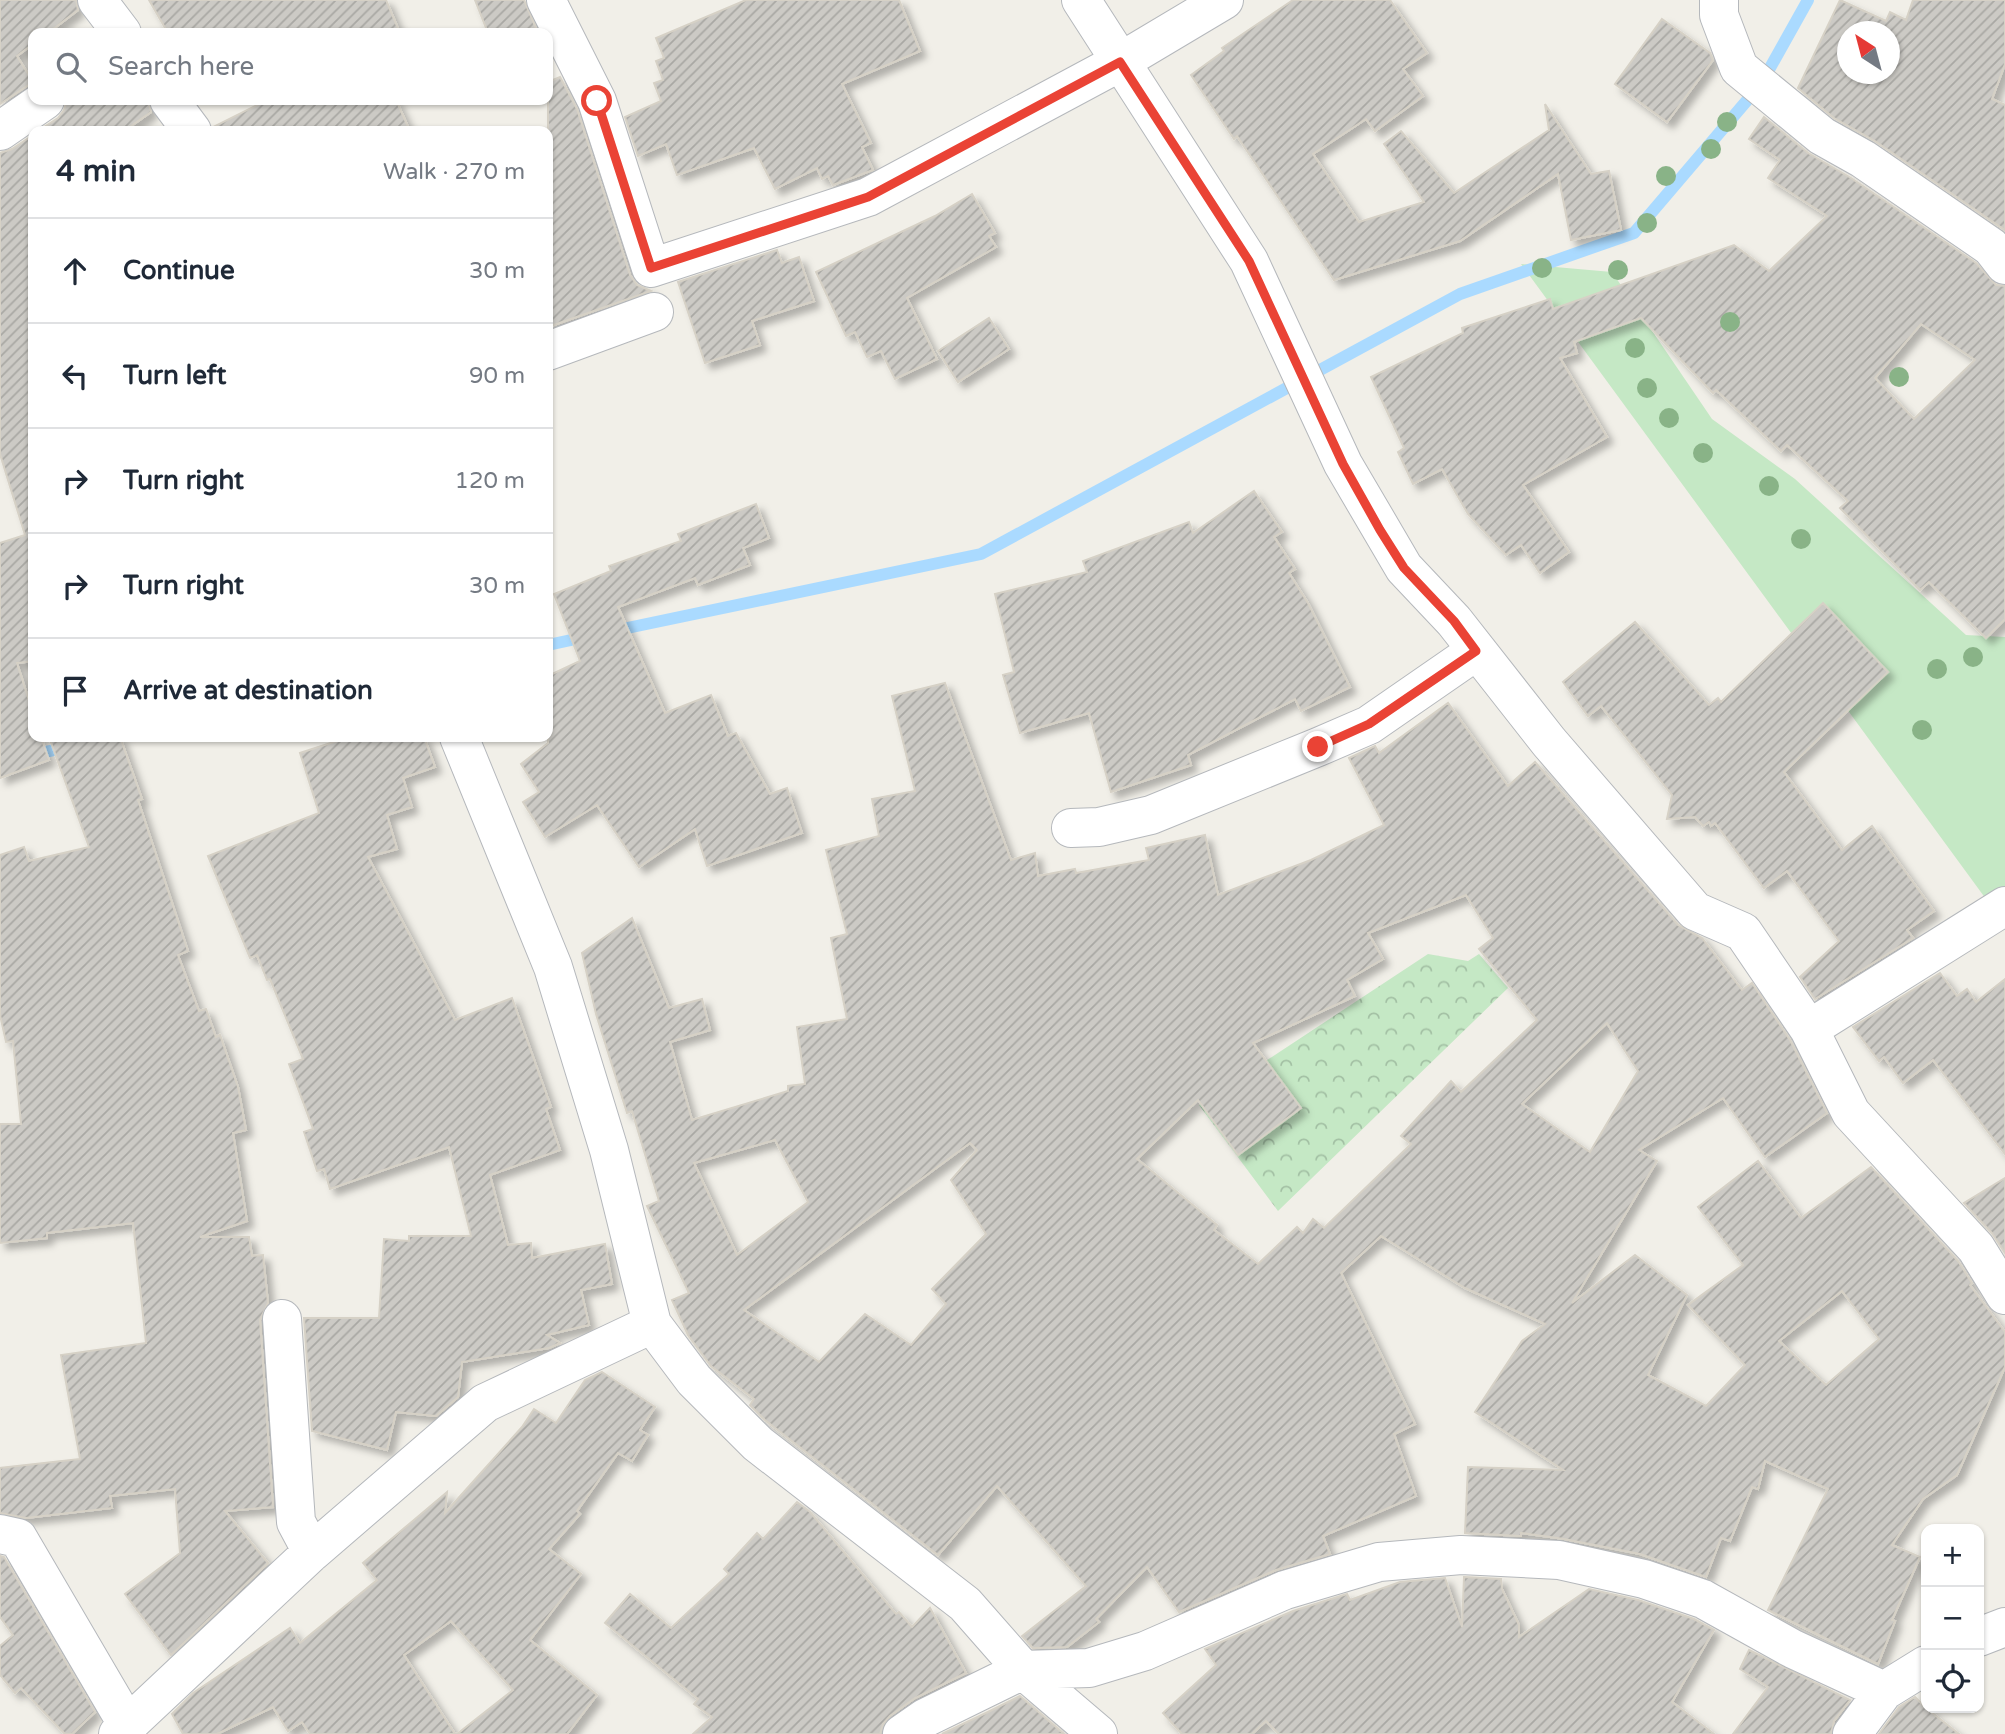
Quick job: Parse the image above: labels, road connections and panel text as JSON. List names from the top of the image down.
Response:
{
  "north": "top left",
  "page": {
    "search": "Search here",
    "heading": ["4 min", "Walk · 270 m"],
    "list": [
      ["Continue", "30 m"],
      ["Turn left", "90 m"],
      ["Turn right", "120 m"],
      ["Turn right", "30 m"],
      "Arrive at destination"
    ],
    "map_buttons": ["+", "−"]
  }
}
